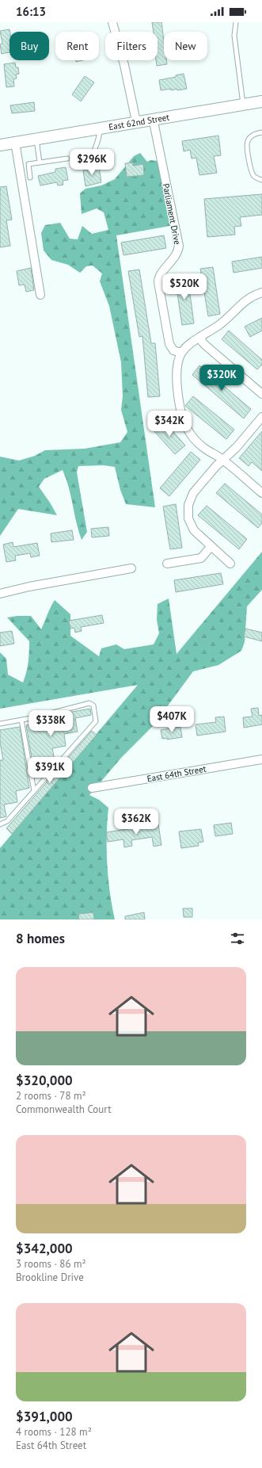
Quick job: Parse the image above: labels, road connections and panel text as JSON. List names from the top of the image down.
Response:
{
  "streets": {
    "street": ["East 62nd Street", "Parliament Drive", "East 64th Street"]
  },
  "crossings": [
    ["East 62nd Street", "Parliament Drive"]
  ],
  "page": {
    "status": "16:13",
    "chip": [
      "Buy",
      "Rent",
      "Filters",
      "New"
    ],
    "price": [
      "$296K",
      "$520K",
      "$320K",
      "$342K",
      "$407K",
      "$338K",
      "$391K",
      "$362K"
    ],
    "heading": "8 homes",
    "list": [
      {
        "name": "$320,000",
        "note": "2 rooms · 78 m² · Commonwealth Court"
      },
      {
        "name": "$342,000",
        "note": "3 rooms · 86 m² · Brookline Drive"
      },
      {
        "name": "$391,000",
        "note": "4 rooms · 128 m² · East 64th Street"
      }
    ]
  }
}
